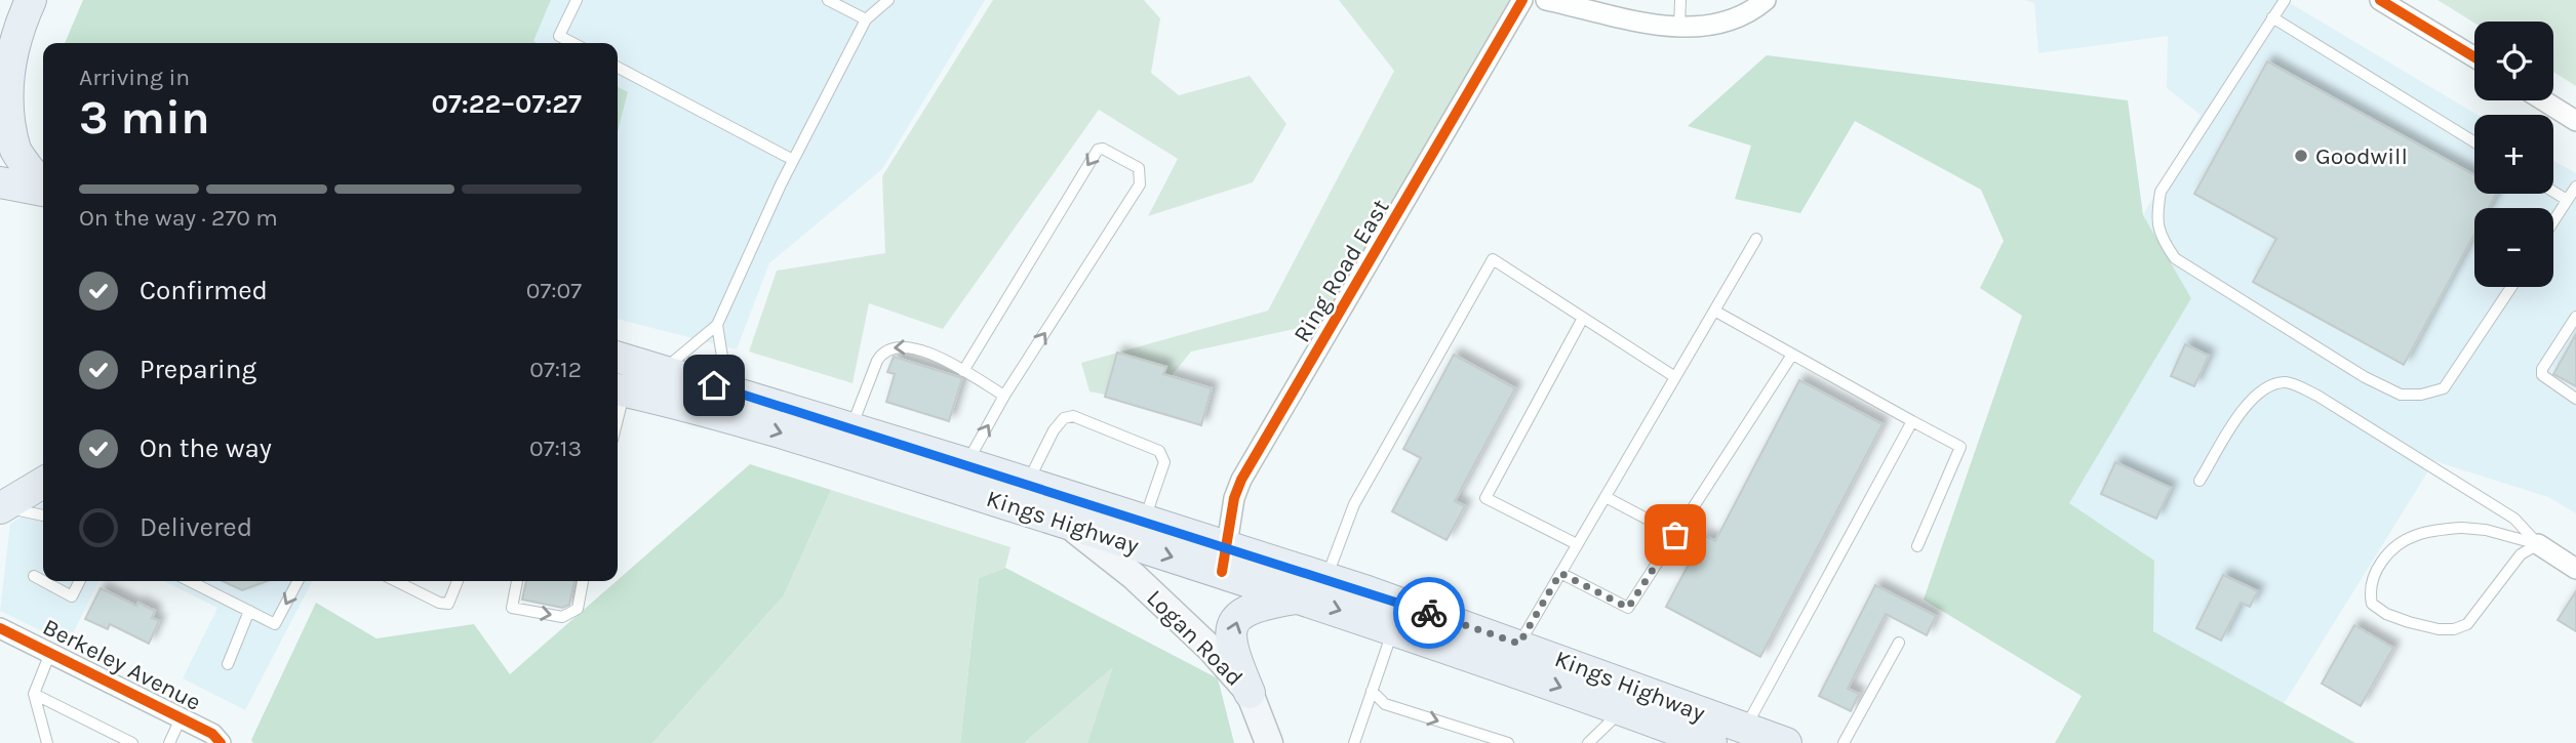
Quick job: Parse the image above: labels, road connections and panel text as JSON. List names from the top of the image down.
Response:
{
  "streets": {
    "main road": ["Kings Highway"],
    "street": ["Ring Road East", "Logan Road", "Berkeley Avenue"]
  },
  "crossings": [
    ["Ring Road East", "Kings Highway"],
    ["Kings Highway", "Logan Road"]
  ],
  "places": ["Goodwill"],
  "page": {
    "map_buttons": ["+", "−"],
    "heading": ["3 min", "Arriving in", "07:22–07:27"],
    "bar": "On the way · 270 m",
    "list": [
      ["Confirmed", "07:07"],
      ["Preparing", "07:12"],
      ["On the way", "07:13"],
      "Delivered"
    ]
  }
}
